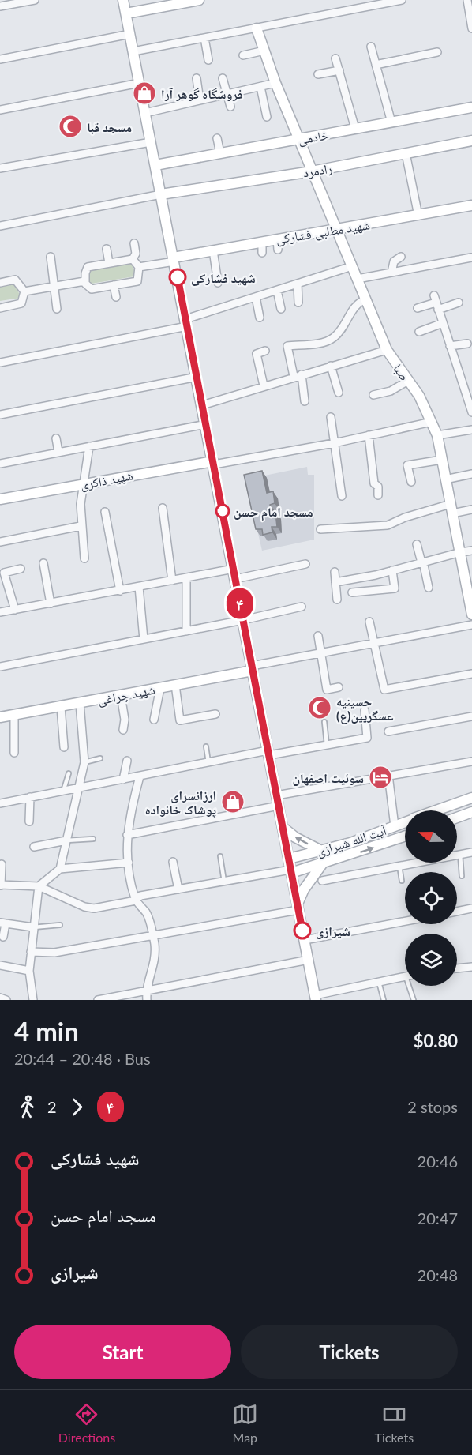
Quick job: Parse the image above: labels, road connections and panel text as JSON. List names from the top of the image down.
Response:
{
  "streets": {
    "street": [
      "خادمی",
      "رادمرد",
      "شهید مطلبی فشارکی",
      "صبا",
      "شهید ذاکری",
      "شهید چراغی",
      "آیت الله شیرازی"
    ]
  },
  "crossings": [
    ["خادمی", "صبا"],
    ["رادمرد", "صبا"],
    ["شهید مطلبی فشارکی", "صبا"]
  ],
  "places": {
    "shop": ["فروشگاه گوهر آرا", "ارزانسرای پوشاک خانواده"],
    "mosque": ["مسجد قبا", "حسینیه عسگریین(ع)"],
    "other": ["شهید فشارکی", "مسجد امام حسن", "شیرازی"],
    "hotel": ["سوئیت اصفهان"]
  },
  "lines": ["bus line ۴"],
  "north": "left",
  "page": {
    "on_map": "۴",
    "heading": ["4 min", "20:44 – 20:48 · Bus", "$0.80"],
    "legs": ["2", "۴", "2 stops"],
    "list": [
      {
        "name": "شهید فشارکی",
        "value": "20:46"
      },
      {
        "name": "مسجد امام حسن",
        "value": "20:47"
      },
      {
        "name": "شیرازی",
        "value": "20:48"
      }
    ],
    "buttons": ["Start", "Tickets"],
    "tabs": ["Directions", "Map", "Tickets"]
  }
}
